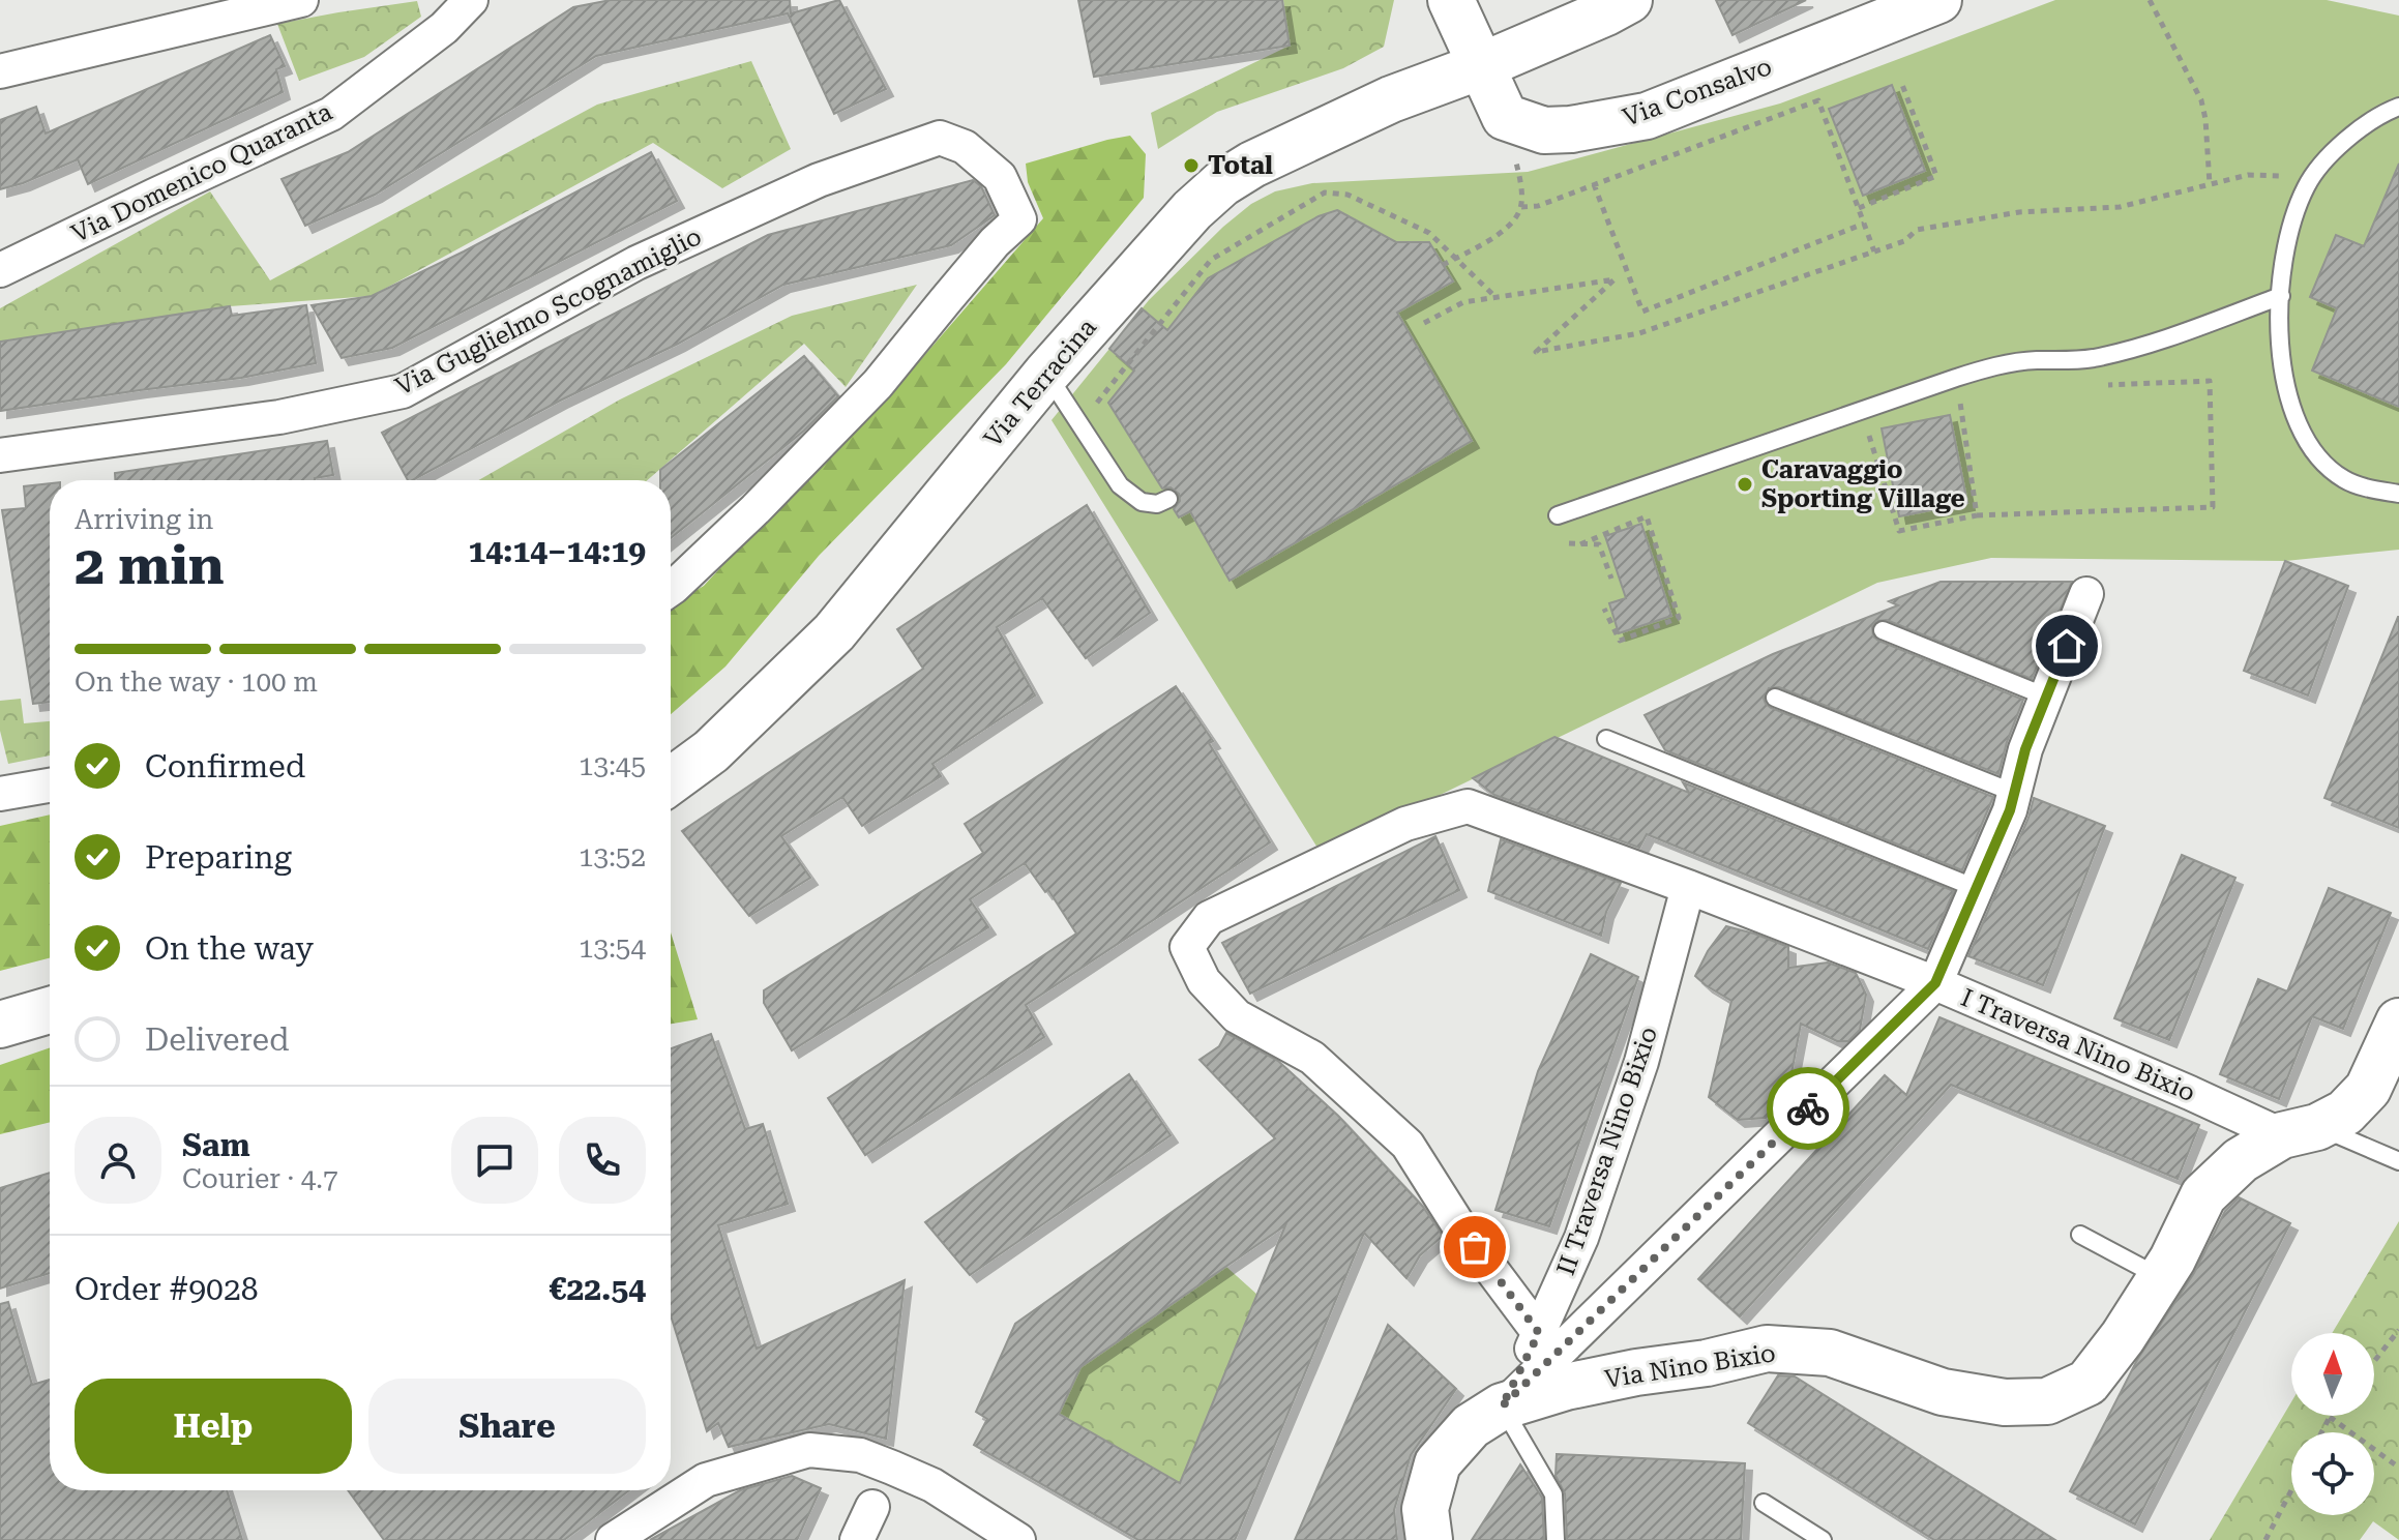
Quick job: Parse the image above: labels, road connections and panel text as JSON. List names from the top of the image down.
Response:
{
  "streets": {
    "street": [
      "Via Consalvo",
      "Via Domenico Quaranta",
      "Via Guglielmo Scognamiglio",
      "Via Terracina",
      "I Traversa Nino Bixio",
      "II Traversa Nino Bixio",
      "Via Nino Bixio"
    ]
  },
  "crossings": [
    ["Via Consalvo", "Via Terracina"],
    ["I Traversa Nino Bixio", "II Traversa Nino Bixio"],
    ["I Traversa Nino Bixio", "Via Nino Bixio"],
    ["II Traversa Nino Bixio", "Via Nino Bixio"]
  ],
  "places": ["Total", "Caravaggio Sporting Village"],
  "north": "top",
  "page": {
    "heading": ["2 min", "Arriving in", "14:14–14:19"],
    "panel": [
      "Sam",
      "Courier · 4.7",
      "Order #9028",
      "€22.54"
    ],
    "bar": "On the way · 100 m",
    "list": [
      ["Confirmed", "13:45"],
      ["Preparing", "13:52"],
      ["On the way", "13:54"],
      "Delivered"
    ],
    "buttons": ["Help", "Share"]
  }
}
